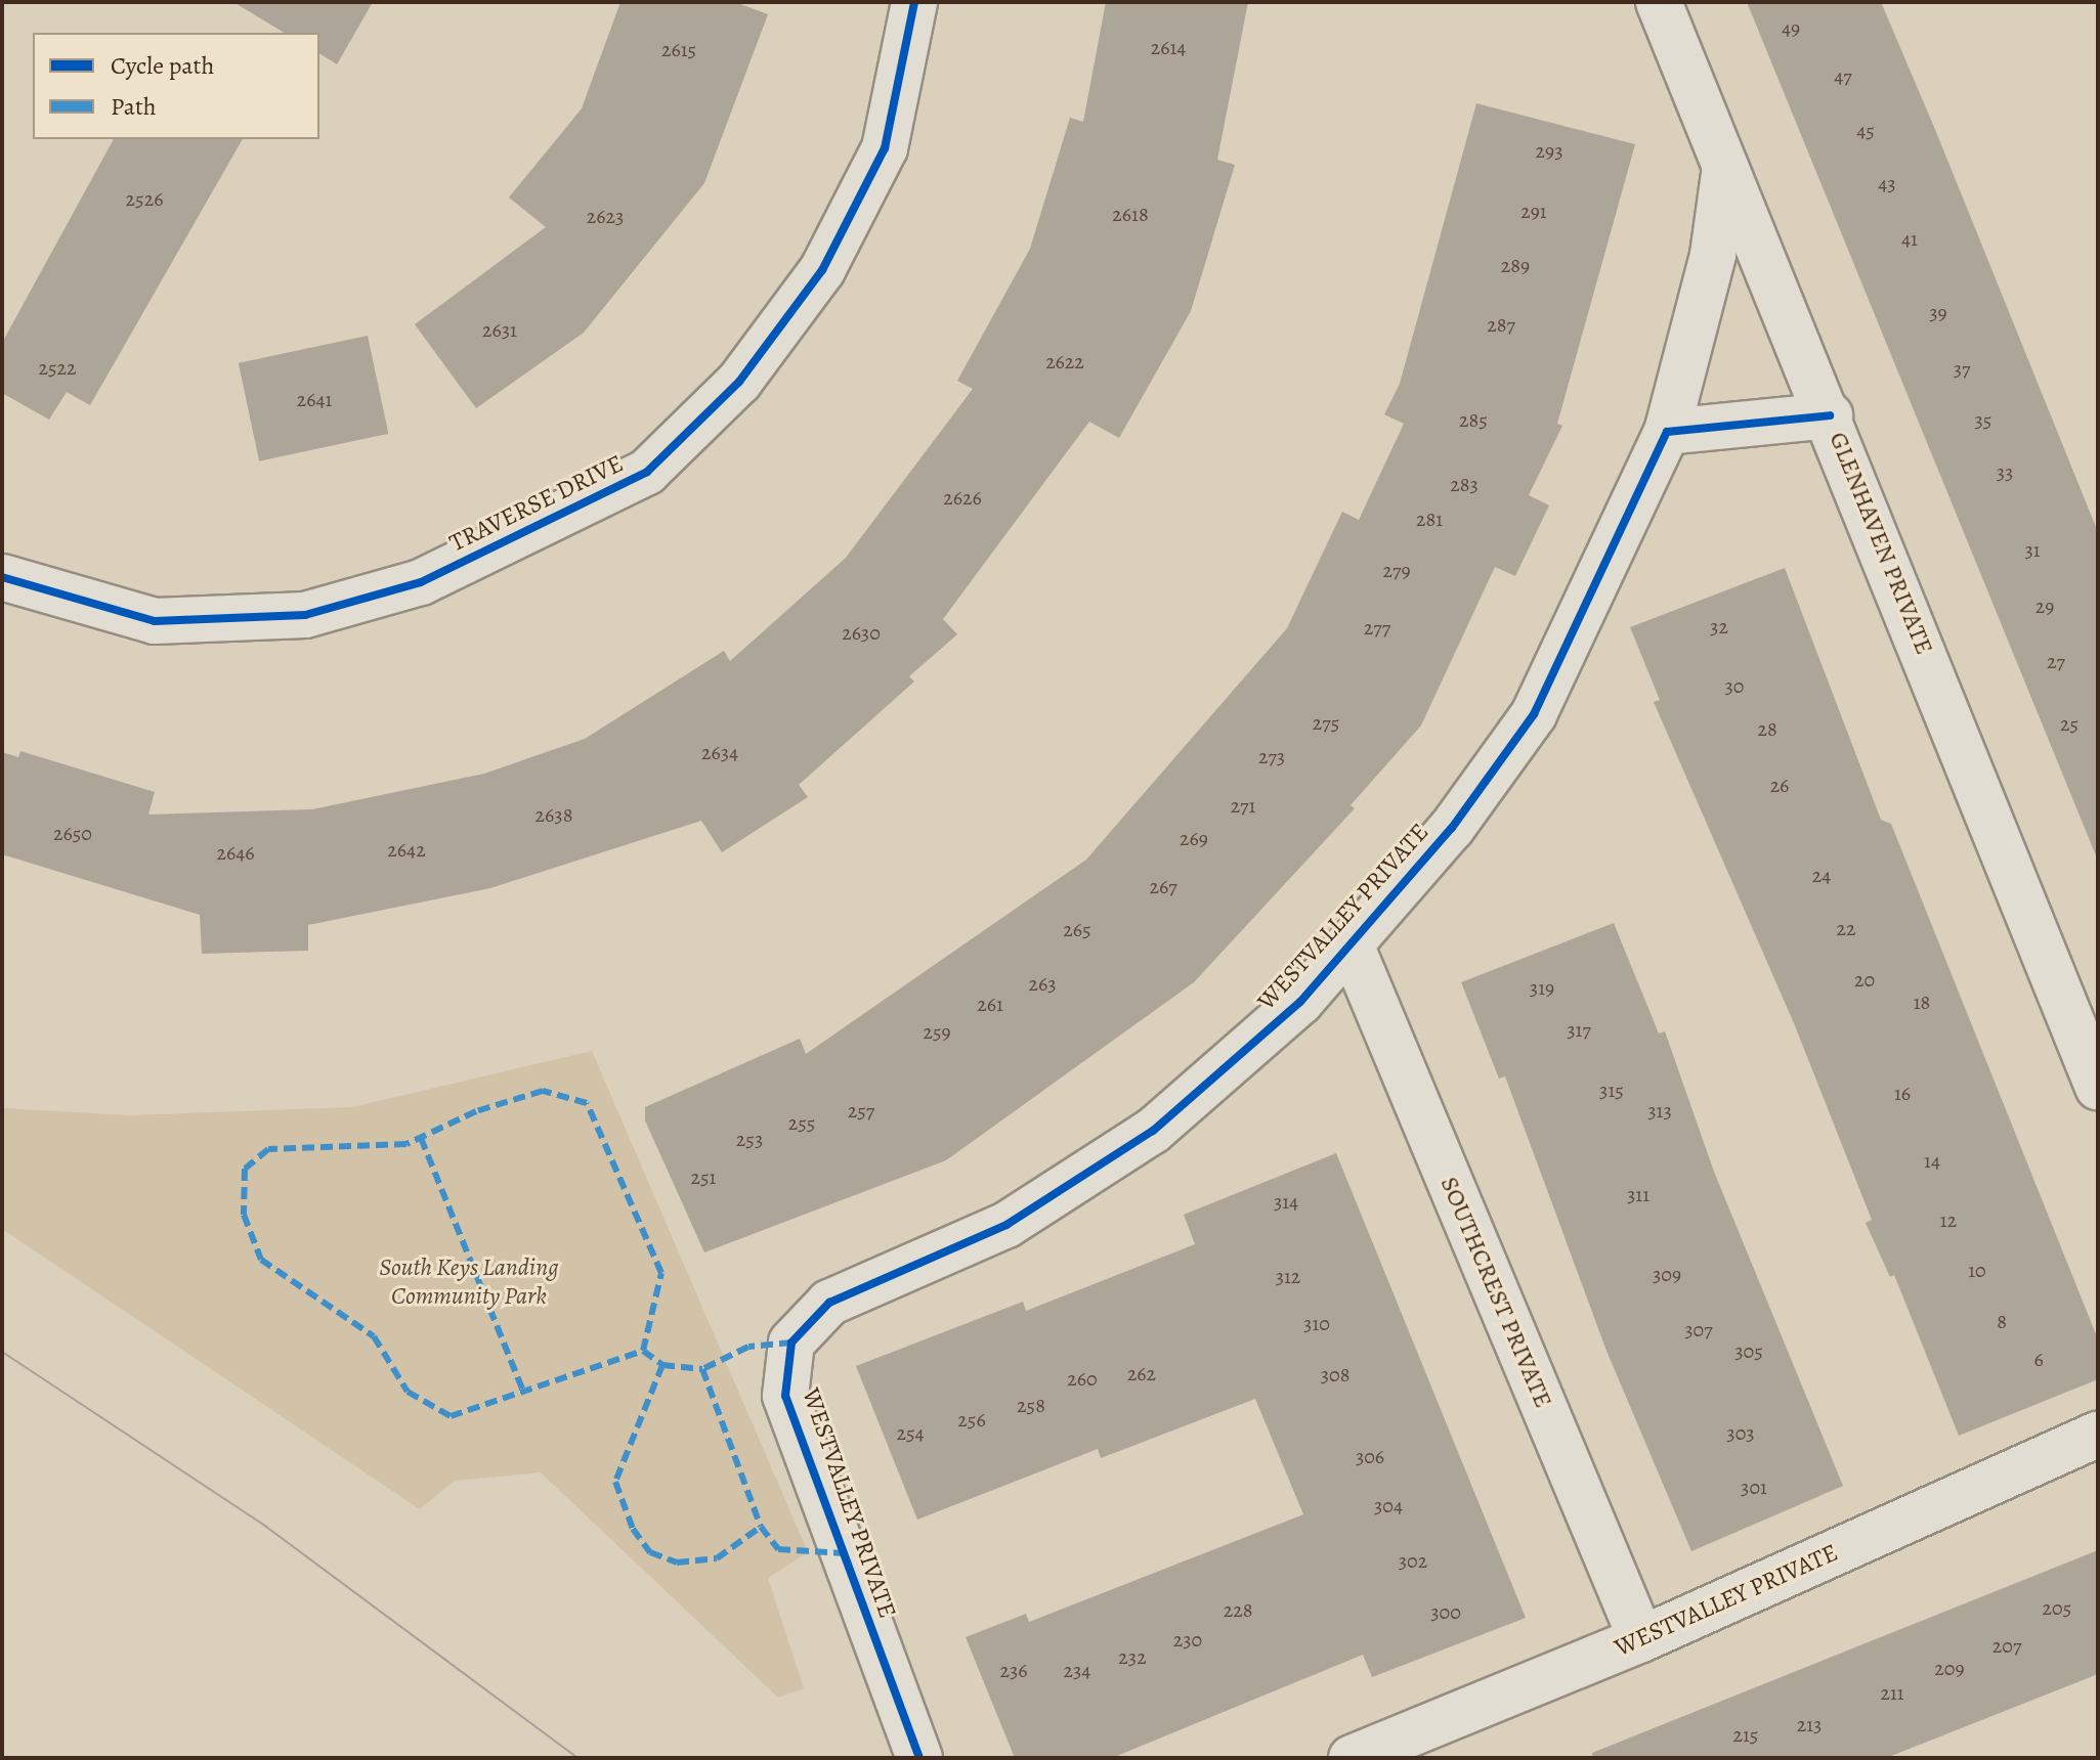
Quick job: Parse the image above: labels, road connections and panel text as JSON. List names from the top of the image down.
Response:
{
  "streets": {
    "street": [
      "TRAVERSE DRIVE",
      "GLENHAVEN PRIVATE",
      "WESTVALLEY PRIVATE",
      "SOUTHCREST PRIVATE"
    ]
  },
  "crossings": [
    ["GLENHAVEN PRIVATE", "WESTVALLEY PRIVATE"],
    ["WESTVALLEY PRIVATE", "SOUTHCREST PRIVATE"]
  ],
  "parks": ["South Keys Landing Community Park"],
  "house_numbers": [
    "49",
    "2614",
    "2615",
    "47",
    "45",
    "293",
    "43",
    "2526",
    "291",
    "2618",
    "2623",
    "41",
    "289",
    "39",
    "287",
    "2631",
    "2622",
    "2522",
    "37",
    "2641",
    "285",
    "35",
    "33",
    "283",
    "2626",
    "281",
    "31",
    "279",
    "29",
    "32",
    "277",
    "2630",
    "27",
    "30",
    "275",
    "25",
    "28",
    "2634",
    "273",
    "26",
    "271",
    "2638",
    "2650",
    "269",
    "2642",
    "2646",
    "24",
    "267",
    "22",
    "265",
    "20",
    "263",
    "319",
    "18",
    "261",
    "317",
    "259",
    "315",
    "16",
    "257",
    "313",
    "255",
    "253",
    "14",
    "251",
    "311",
    "314",
    "12",
    "10",
    "309",
    "312",
    "8",
    "310",
    "307",
    "305",
    "6",
    "262",
    "308",
    "260",
    "258",
    "256",
    "254",
    "303",
    "306",
    "301",
    "304",
    "302",
    "205",
    "228",
    "300",
    "230",
    "207",
    "232",
    "209",
    "236",
    "234",
    "211",
    "213",
    "215"
  ],
  "legend": ["Cycle path", "Path"]
}
